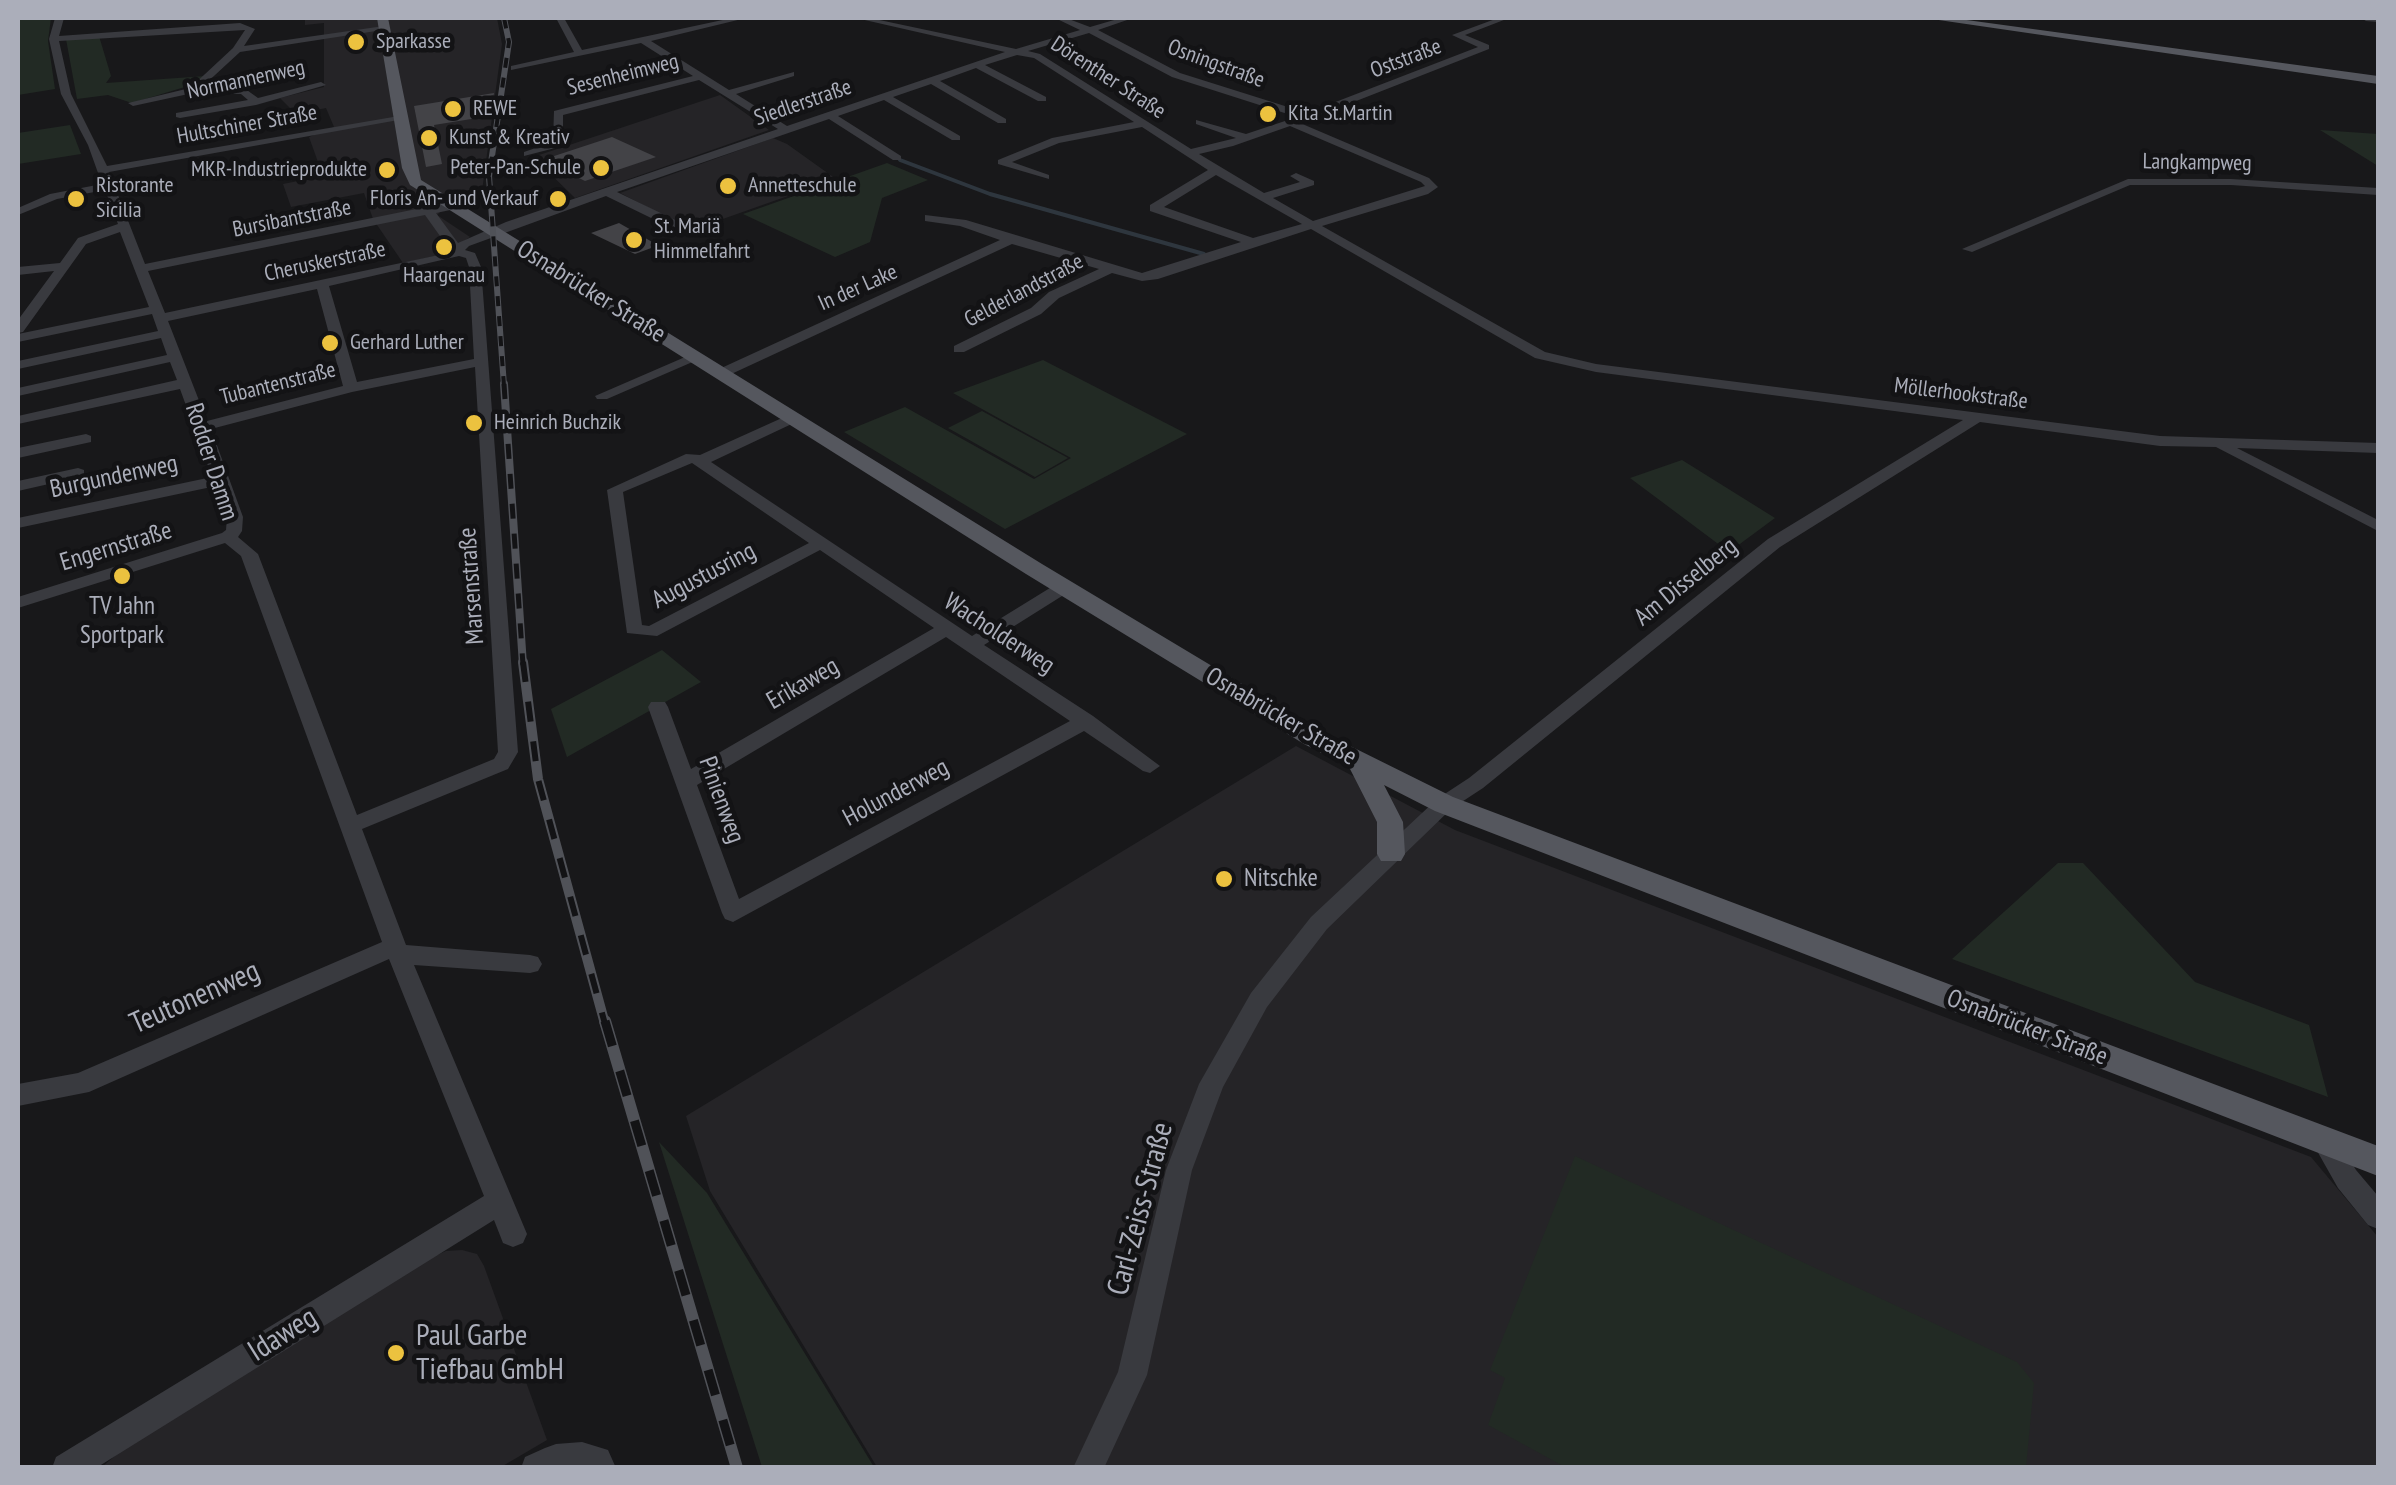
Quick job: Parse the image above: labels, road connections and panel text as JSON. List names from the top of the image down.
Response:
{
  "streets": {
    "main road": ["Osnabrücker Straße"],
    "street": [
      "Oststraße",
      "Osningstraße",
      "Sesenheimweg",
      "Dörenther Straße",
      "Normannenweg",
      "Siedlerstraße",
      "Hultschiner Straße",
      "Langkampweg",
      "Bursibantstraße",
      "Cheruskerstraße",
      "In der Lake",
      "Gelderlandstraße",
      "Tubantenstraße",
      "Möllerhookstraße",
      "Rodder Damm",
      "Burgundenweg",
      "Engernstraße",
      "Augustusring",
      "Am Disselberg",
      "Marsenstraße",
      "Wacholderweg",
      "Erikaweg",
      "Holunderweg",
      "Pinienweg",
      "Teutonenweg",
      "Carl-Zeiss-Straße",
      "Idaweg"
    ]
  },
  "crossings": [
    ["Oststraße", "Osningstraße"],
    ["Osningstraße", "Siedlerstraße"],
    ["Dörenther Straße", "Siedlerstraße"],
    ["Dörenther Straße", "Möllerhookstraße"],
    ["Siedlerstraße", "Cheruskerstraße"],
    ["Siedlerstraße", "Osnabrücker Straße"],
    ["Hultschiner Straße", "Osnabrücker Straße"],
    ["Hultschiner Straße", "Rodder Damm"],
    ["Bursibantstraße", "Osnabrücker Straße"],
    ["Bursibantstraße", "Rodder Damm"],
    ["Cheruskerstraße", "Osnabrücker Straße"],
    ["Cheruskerstraße", "Rodder Damm"],
    ["Cheruskerstraße", "Marsenstraße"],
    ["In der Lake", "Osnabrücker Straße"],
    ["Osnabrücker Straße", "Augustusring"],
    ["Osnabrücker Straße", "Am Disselberg"],
    ["Osnabrücker Straße", "Carl-Zeiss-Straße"],
    ["Tubantenstraße", "Rodder Damm"],
    ["Tubantenstraße", "Marsenstraße"],
    ["Möllerhookstraße", "Am Disselberg"],
    ["Rodder Damm", "Burgundenweg"],
    ["Rodder Damm", "Engernstraße"],
    ["Rodder Damm", "Marsenstraße"],
    ["Rodder Damm", "Teutonenweg"],
    ["Rodder Damm", "Idaweg"],
    ["Augustusring", "Wacholderweg"],
    ["Am Disselberg", "Carl-Zeiss-Straße"],
    ["Wacholderweg", "Erikaweg"],
    ["Wacholderweg", "Holunderweg"],
    ["Erikaweg", "Pinienweg"],
    ["Holunderweg", "Pinienweg"]
  ],
  "places": [
    "Sparkasse",
    "REWE",
    "Kita St.Martin",
    "Kunst & Kreativ",
    "Peter-Pan-Schule",
    "MKR-Industrieprodukte",
    "Annetteschule",
    "Ristorante Sicilia",
    "Floris An- und Verkauf",
    "St. Mariä Himmelfahrt",
    "Haargenau",
    "Gerhard Luther",
    "Heinrich Buchzik",
    "TV Jahn Sportpark",
    "Nitschke",
    "Paul Garbe Tiefbau GmbH"
  ]
}
